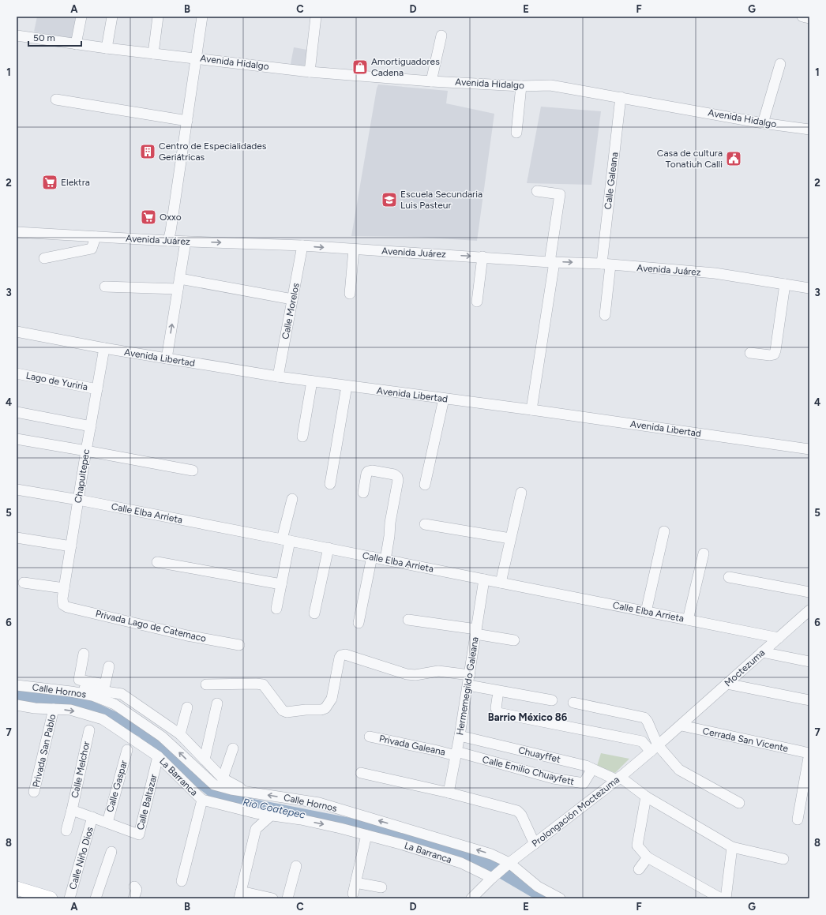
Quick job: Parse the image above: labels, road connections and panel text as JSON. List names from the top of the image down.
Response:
{
  "streets": {
    "street": [
      "Avenida Hidalgo",
      "Calle Galeana",
      "Avenida Juárez",
      "Calle Morelos",
      "Avenida Libertad",
      "Lago de Yuriria",
      "Chapultepec",
      "Calle Elba Arrieta",
      "Privada Lago de Catemaco",
      "Moctezuma",
      "Hermemegildo Galeana",
      "Calle Hornos",
      "Cerrada San Vicente",
      "Privada Galeana",
      "Privada San Pablo",
      "Chuayffet",
      "Calle Melchor",
      "Calle Emilio Chuayfett",
      "La Barranca",
      "Calle Gaspar",
      "Calle Baltazar",
      "Prolongación Moctezuma",
      "Calle Niño Dios"
    ]
  },
  "crossings": [
    ["Avenida Hidalgo", "Calle Galeana"],
    ["Calle Galeana", "Avenida Juárez"],
    ["Avenida Juárez", "Calle Morelos"],
    ["Calle Morelos", "Avenida Libertad"],
    ["Avenida Libertad", "Chapultepec"],
    ["Lago de Yuriria", "Chapultepec"],
    ["Chapultepec", "Calle Elba Arrieta"],
    ["Chapultepec", "Privada Lago de Catemaco"],
    ["Calle Elba Arrieta", "Moctezuma"],
    ["Calle Elba Arrieta", "Hermemegildo Galeana"],
    ["Moctezuma", "Cerrada San Vicente"],
    ["Moctezuma", "Prolongación Moctezuma"],
    ["Hermemegildo Galeana", "Privada Galeana"],
    ["Hermemegildo Galeana", "Chuayffet"],
    ["Hermemegildo Galeana", "Calle Emilio Chuayfett"],
    ["Calle Hornos", "Prolongación Moctezuma"],
    ["Cerrada San Vicente", "Prolongación Moctezuma"],
    ["Privada Galeana", "Calle Emilio Chuayfett"],
    ["Privada San Pablo", "La Barranca"],
    ["Chuayffet", "Calle Emilio Chuayfett"],
    ["Chuayffet", "Prolongación Moctezuma"],
    ["Calle Melchor", "Calle Baltazar"],
    ["La Barranca", "Calle Baltazar"],
    ["La Barranca", "Prolongación Moctezuma"],
    ["Calle Gaspar", "Calle Baltazar"],
    ["Calle Baltazar", "Calle Niño Dios"]
  ],
  "districts": ["Barrio México 86"],
  "water": ["Rio Coatepec"],
  "places": {
    "shop": ["Amortiguadores Cadena"],
    "building": ["Centro de Especialidades Geriátricas"],
    "public building": ["Casa de cultura Tonatiuh Calli"],
    "supermarket": ["Elektra", "Oxxo"],
    "school or university": ["Escuela Secundaria Luis Pasteur"]
  },
  "scale_bar": "50 m",
  "grid": {
    "columns": [
      "A",
      "B",
      "C",
      "D",
      "E",
      "F",
      "G"
    ],
    "rows": [
      "1",
      "2",
      "3",
      "4",
      "5",
      "6",
      "7",
      "8"
    ]
  }
}
